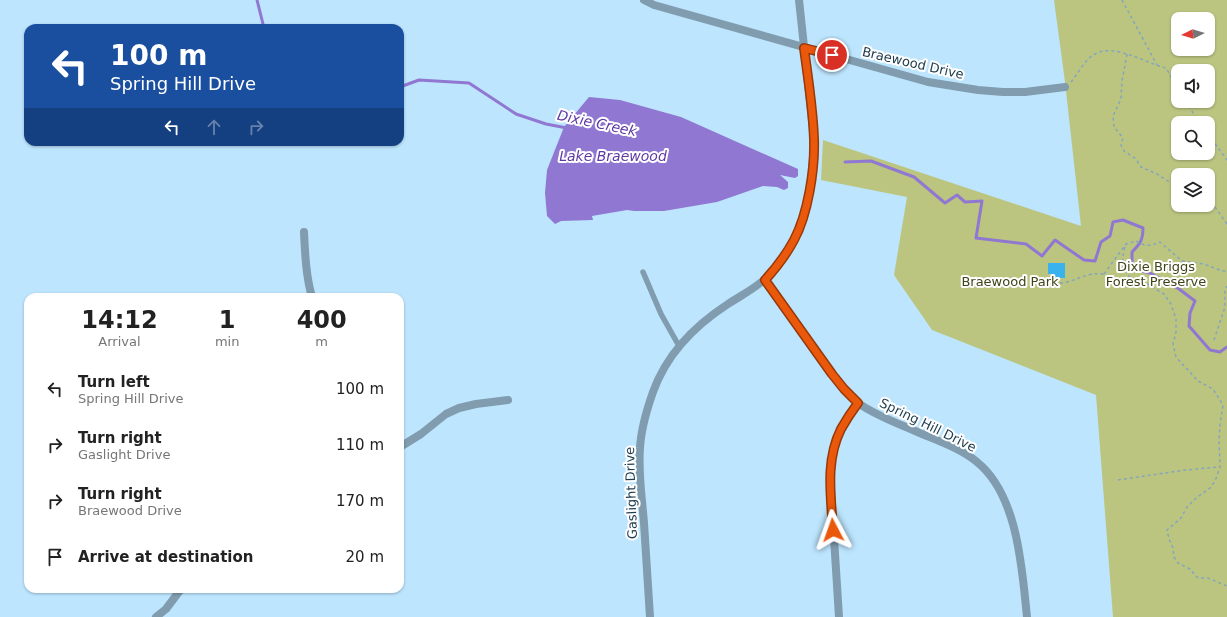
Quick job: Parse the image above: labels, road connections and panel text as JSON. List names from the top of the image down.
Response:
{
  "streets": {
    "street": ["Braewood Drive", "Spring Hill Drive", "Gaslight Drive"]
  },
  "crossings": [
    ["Braewood Drive", "Gaslight Drive"],
    ["Spring Hill Drive", "Gaslight Drive"]
  ],
  "water": ["Dixie Creek", "Lake Braewood"],
  "parks": ["Dixie Briggs Forest Preserve", "Braewood Park"],
  "north": "left",
  "page": {
    "turn": ["100 m", "Spring Hill Drive"],
    "eta": [
      "14:12",
      "Arrival",
      "1",
      "min",
      "400",
      "m"
    ],
    "list": [
      {
        "name": "Turn left",
        "note": "Spring Hill Drive",
        "value": "100 m"
      },
      {
        "name": "Turn right",
        "note": "Gaslight Drive",
        "value": "110 m"
      },
      {
        "name": "Turn right",
        "note": "Braewood Drive",
        "value": "170 m"
      },
      {
        "name": "Arrive at destination",
        "value": "20 m"
      }
    ]
  }
}
